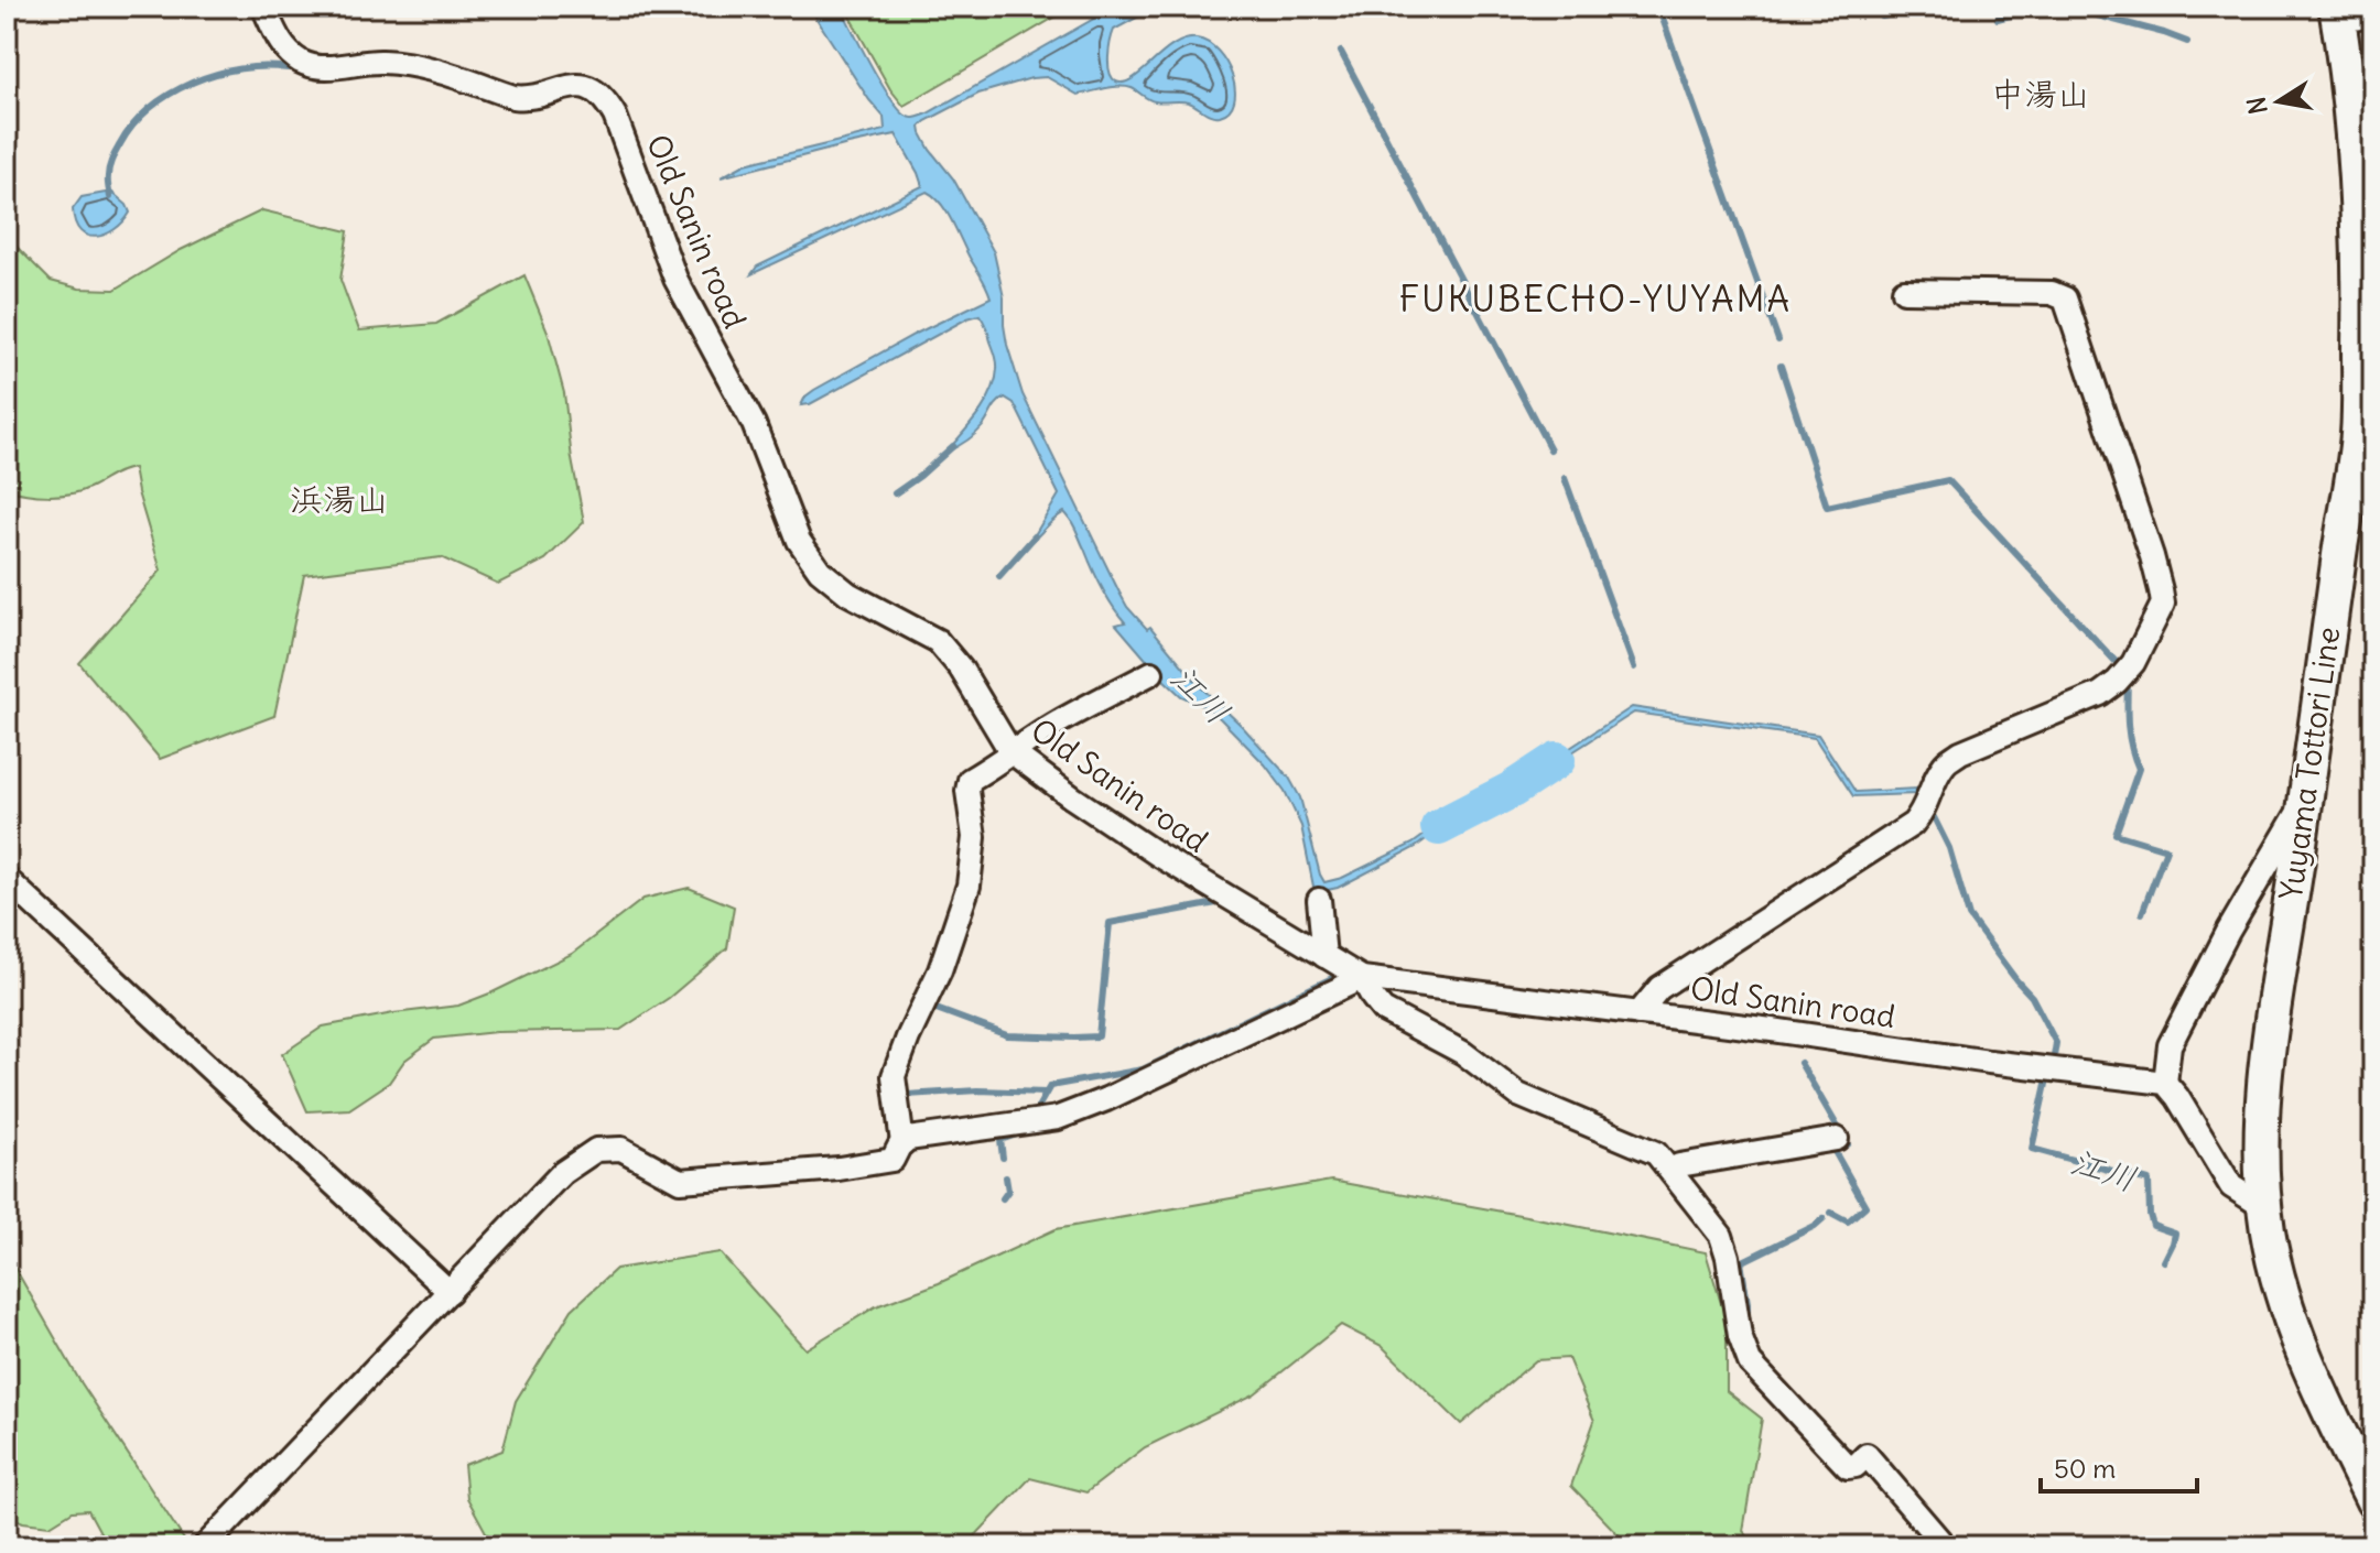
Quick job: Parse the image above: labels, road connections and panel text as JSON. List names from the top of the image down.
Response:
{
  "streets": {
    "main road": ["Yuyama Tottori Line"],
    "street": ["Old Sanin road"]
  },
  "districts": ["中湯山", "FUKUBECHO-YUYAMA", "浜湯山"],
  "water": ["江川"],
  "scale_bar": "50 m",
  "north": "left"
}
